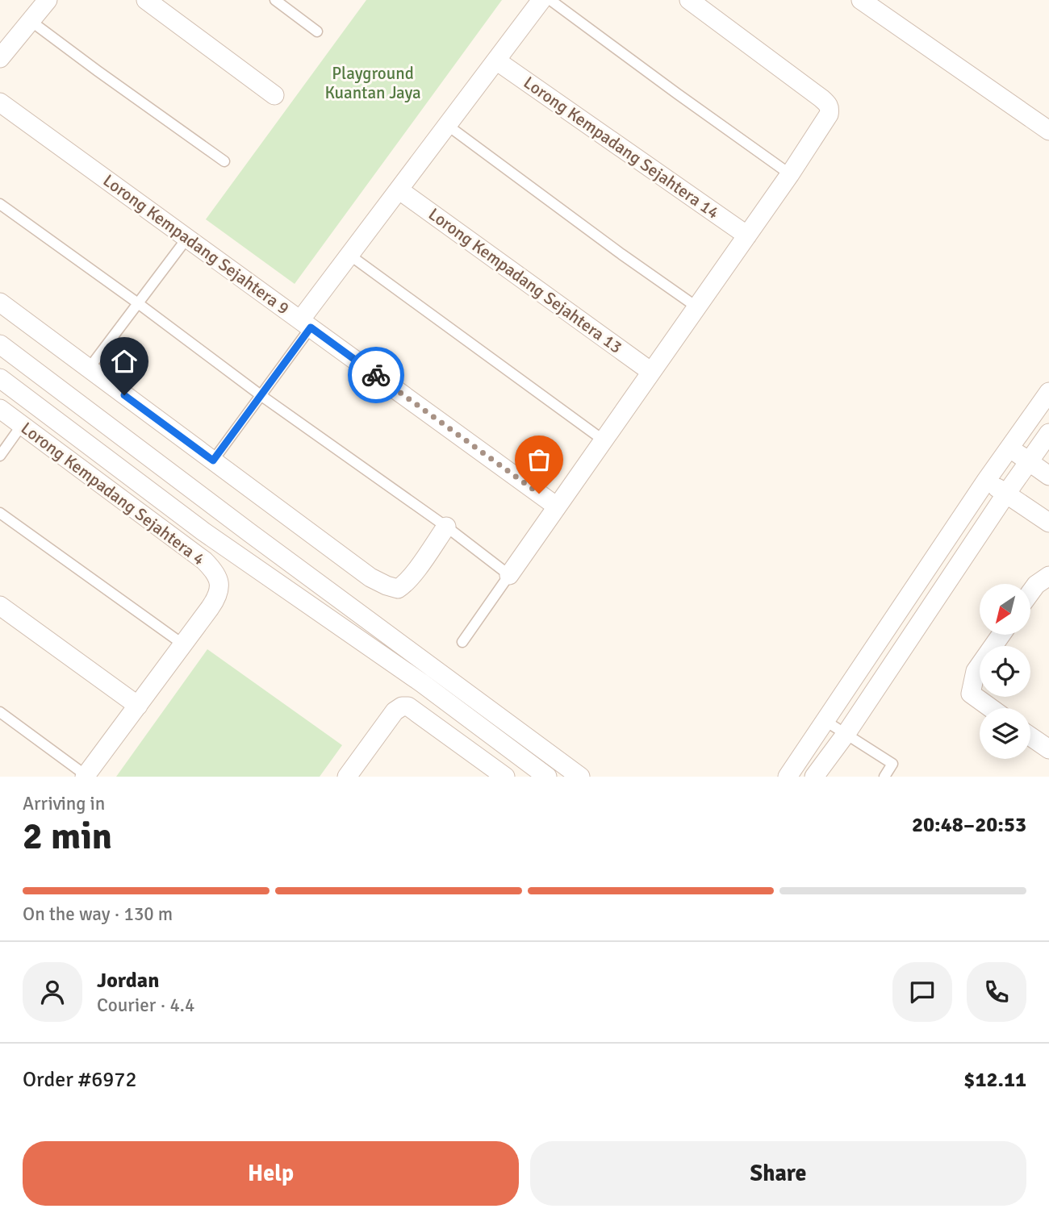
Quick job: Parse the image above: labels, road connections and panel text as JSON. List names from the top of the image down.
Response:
{
  "streets": {
    "street": [
      "Lorong Kempadang Sejahtera 14",
      "Lorong Kempadang Sejahtera 9",
      "Lorong Kempadang Sejahtera 13",
      "Lorong Kempadang Sejahtera 4"
    ]
  },
  "parks": ["Playground Kuantan Jaya"],
  "north": "bottom left",
  "page": {
    "heading": ["2 min", "Arriving in", "20:48–20:53"],
    "panel": [
      "Jordan",
      "Courier · 4.4",
      "Order #6972",
      "$12.11"
    ],
    "bar": "On the way · 130 m",
    "buttons": ["Help", "Share"]
  }
}
